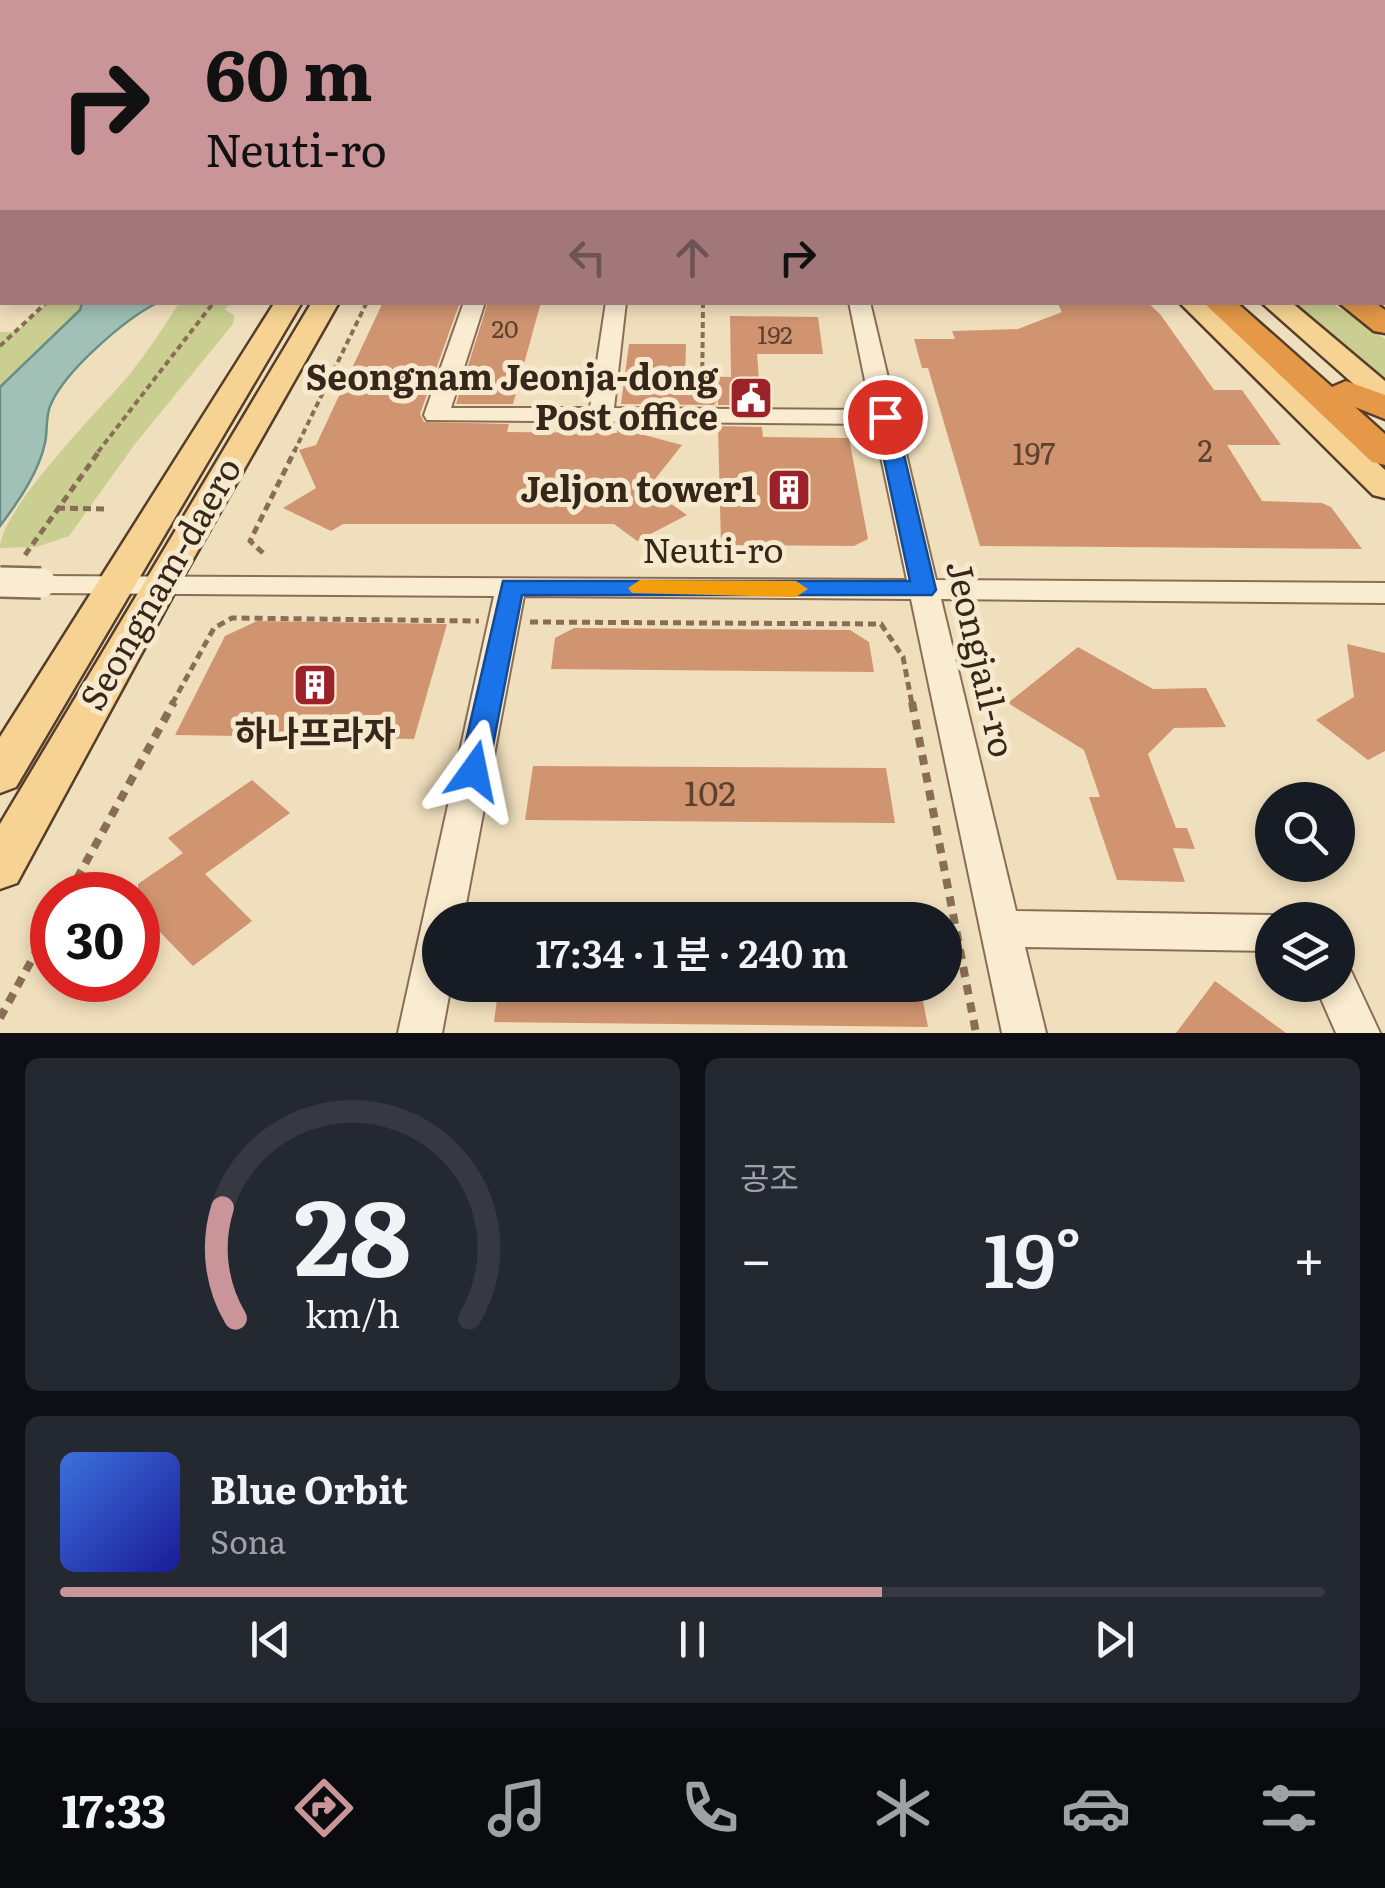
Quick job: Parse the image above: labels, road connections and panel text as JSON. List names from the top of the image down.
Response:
{
  "streets": {
    "main road": ["Seongnam-daero"],
    "street": ["Neuti-ro", "Jeongjail-ro"]
  },
  "crossings": [
    ["Neuti-ro", "Seongnam-daero"],
    ["Neuti-ro", "Jeongjail-ro"]
  ],
  "places": {
    "public building": ["Seongnam Jeonja-dong Post office"],
    "building": ["Jeljon tower1", "하나프라자"]
  },
  "house_numbers": [
    "20",
    "192",
    "2",
    "197",
    "102"
  ],
  "page": {
    "turn": ["60 m", "Neuti-ro"],
    "limit": "30",
    "trip": "17:34 · 1 분 · 240 m",
    "tile": "공조",
    "heat": ["−", "19°", "+"],
    "song": ["Blue Orbit", "Sona"],
    "tabs": "17:33",
    "gauge": ["28", "km/h"]
  }
}
